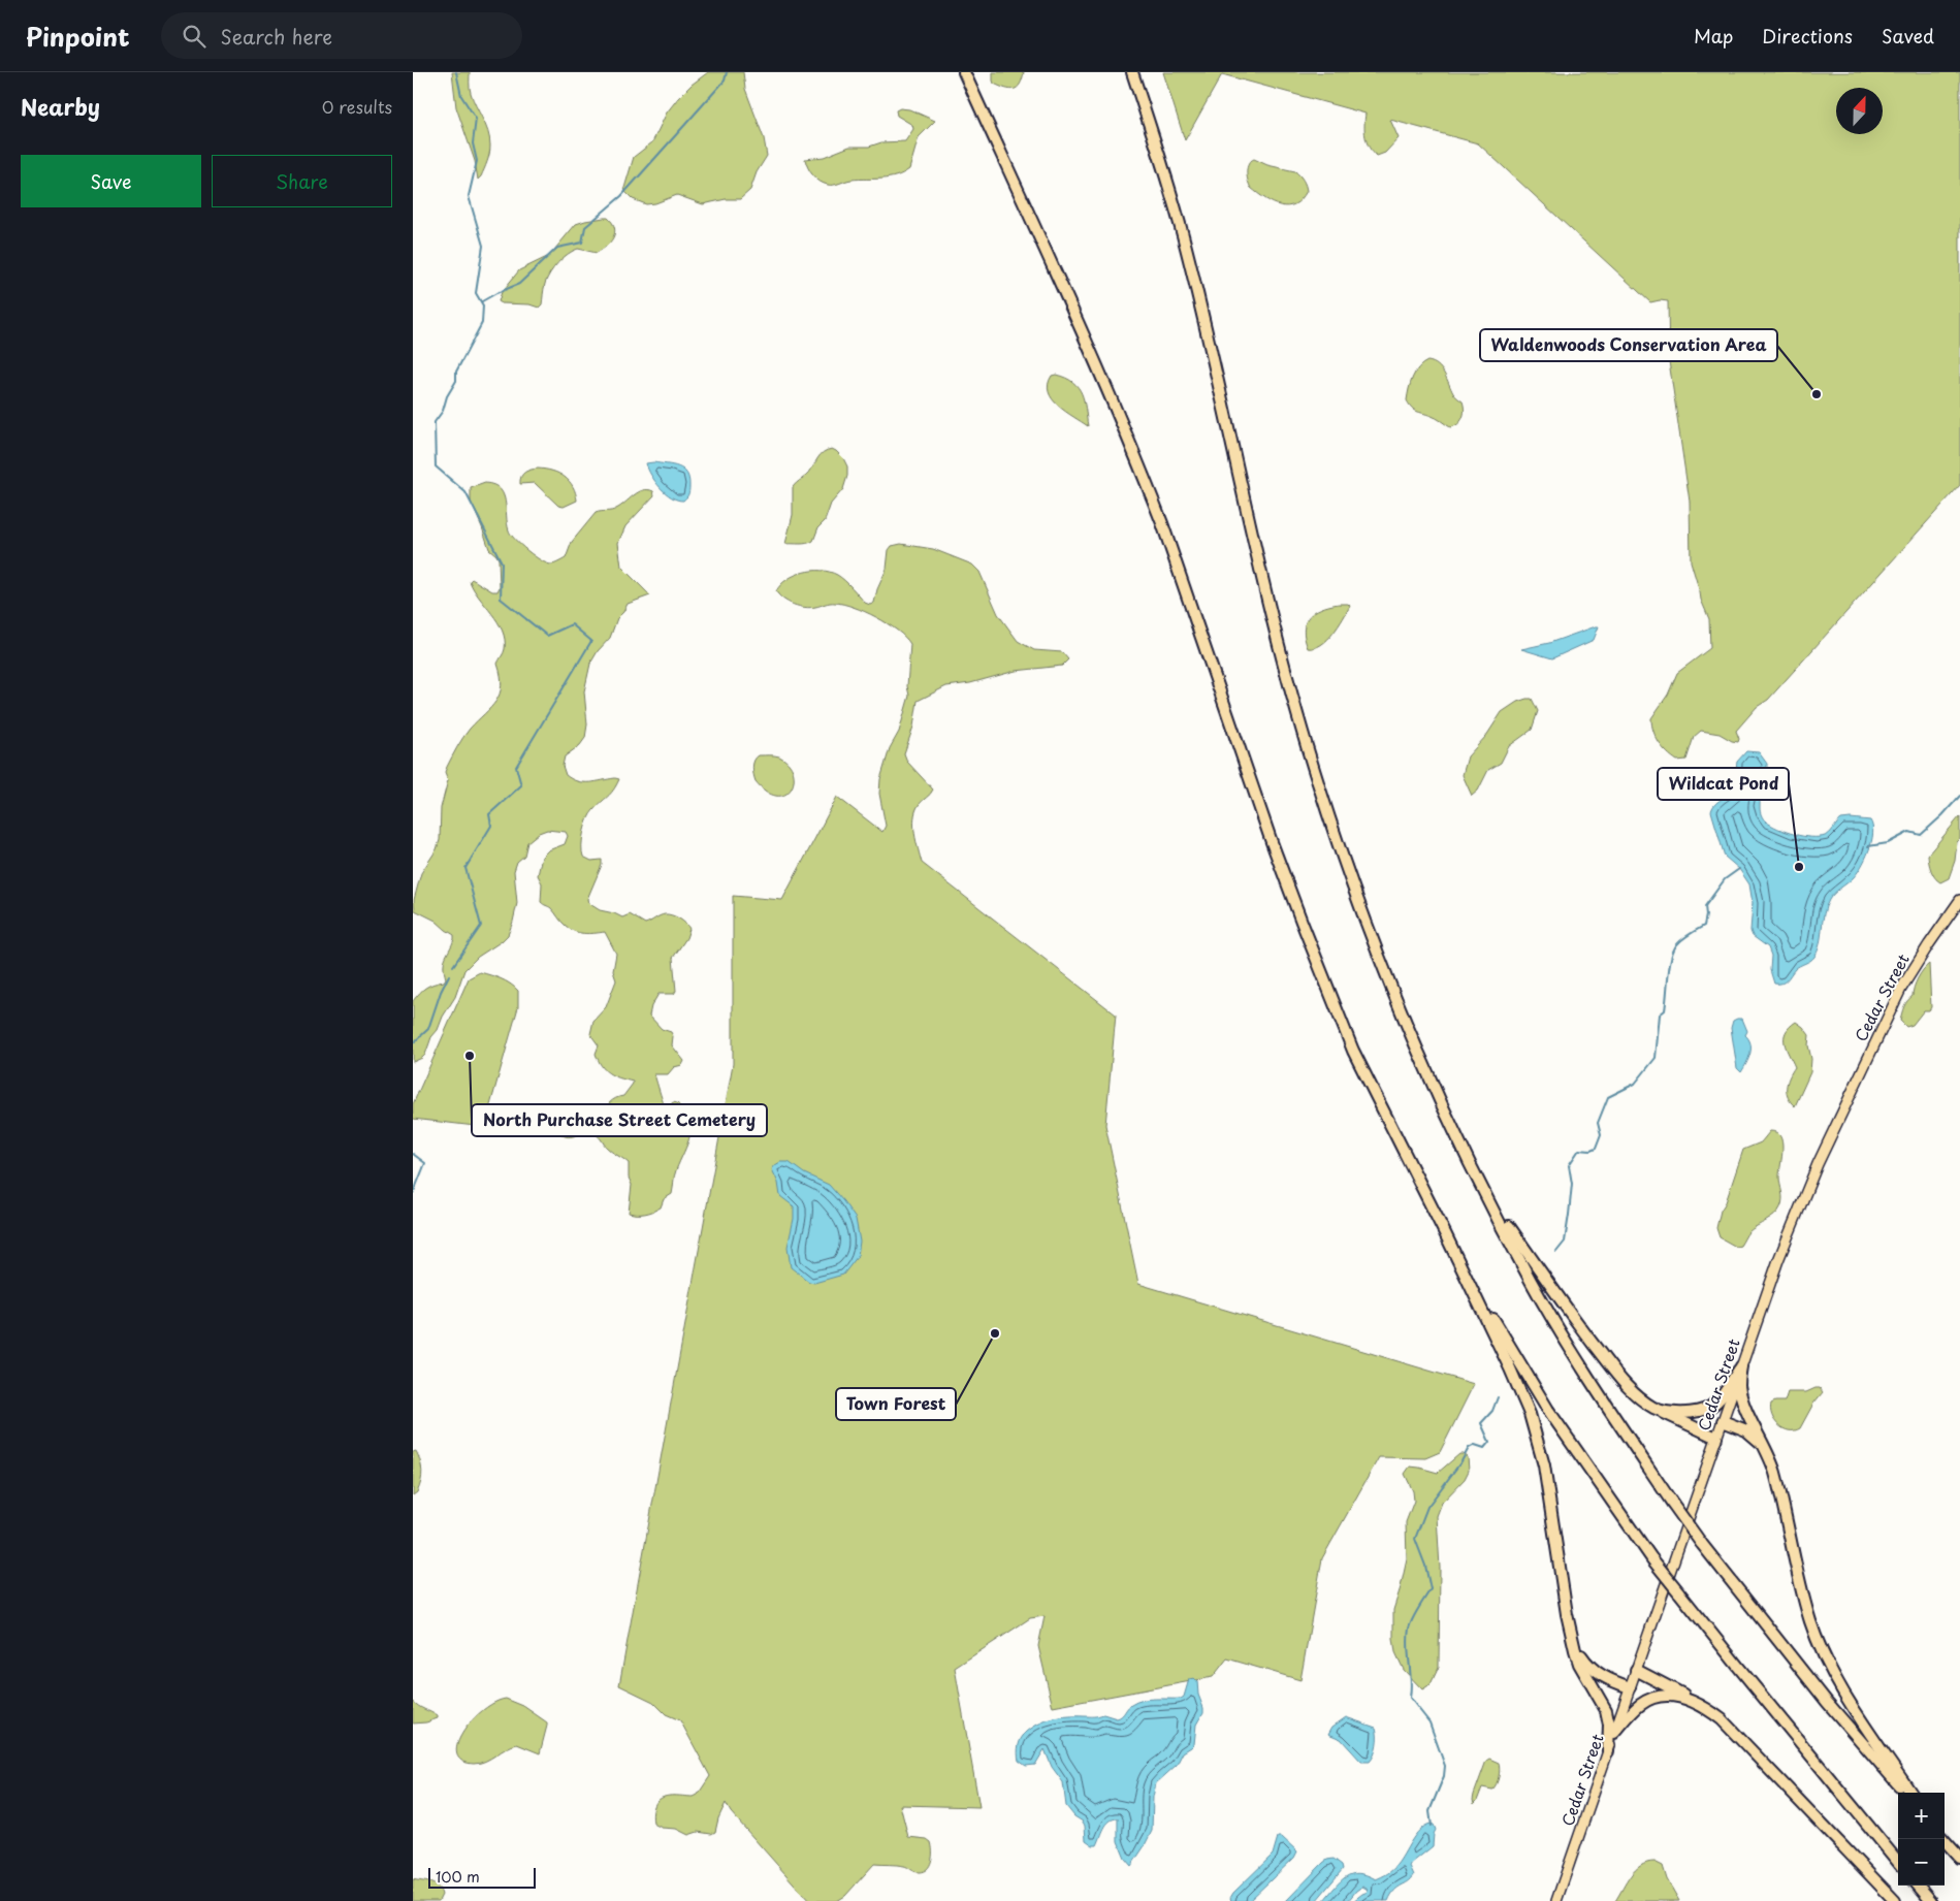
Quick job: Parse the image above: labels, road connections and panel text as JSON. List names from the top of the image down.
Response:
{
  "streets": {
    "main road": ["Cedar Street"]
  },
  "places": [
    "Waldenwoods Conservation Area",
    "Wildcat Pond",
    "North Purchase Street Cemetery",
    "Town Forest"
  ],
  "scale_bar": "100 m",
  "north": "top",
  "page": {
    "header": "Pinpoint",
    "search": "Search here",
    "nav": ["Map", "Directions", "Saved"],
    "heading": ["Nearby", "0 results"],
    "buttons": ["Save", "Share"],
    "map_buttons": ["+", "−"],
    "scale": "100 m"
  }
}
